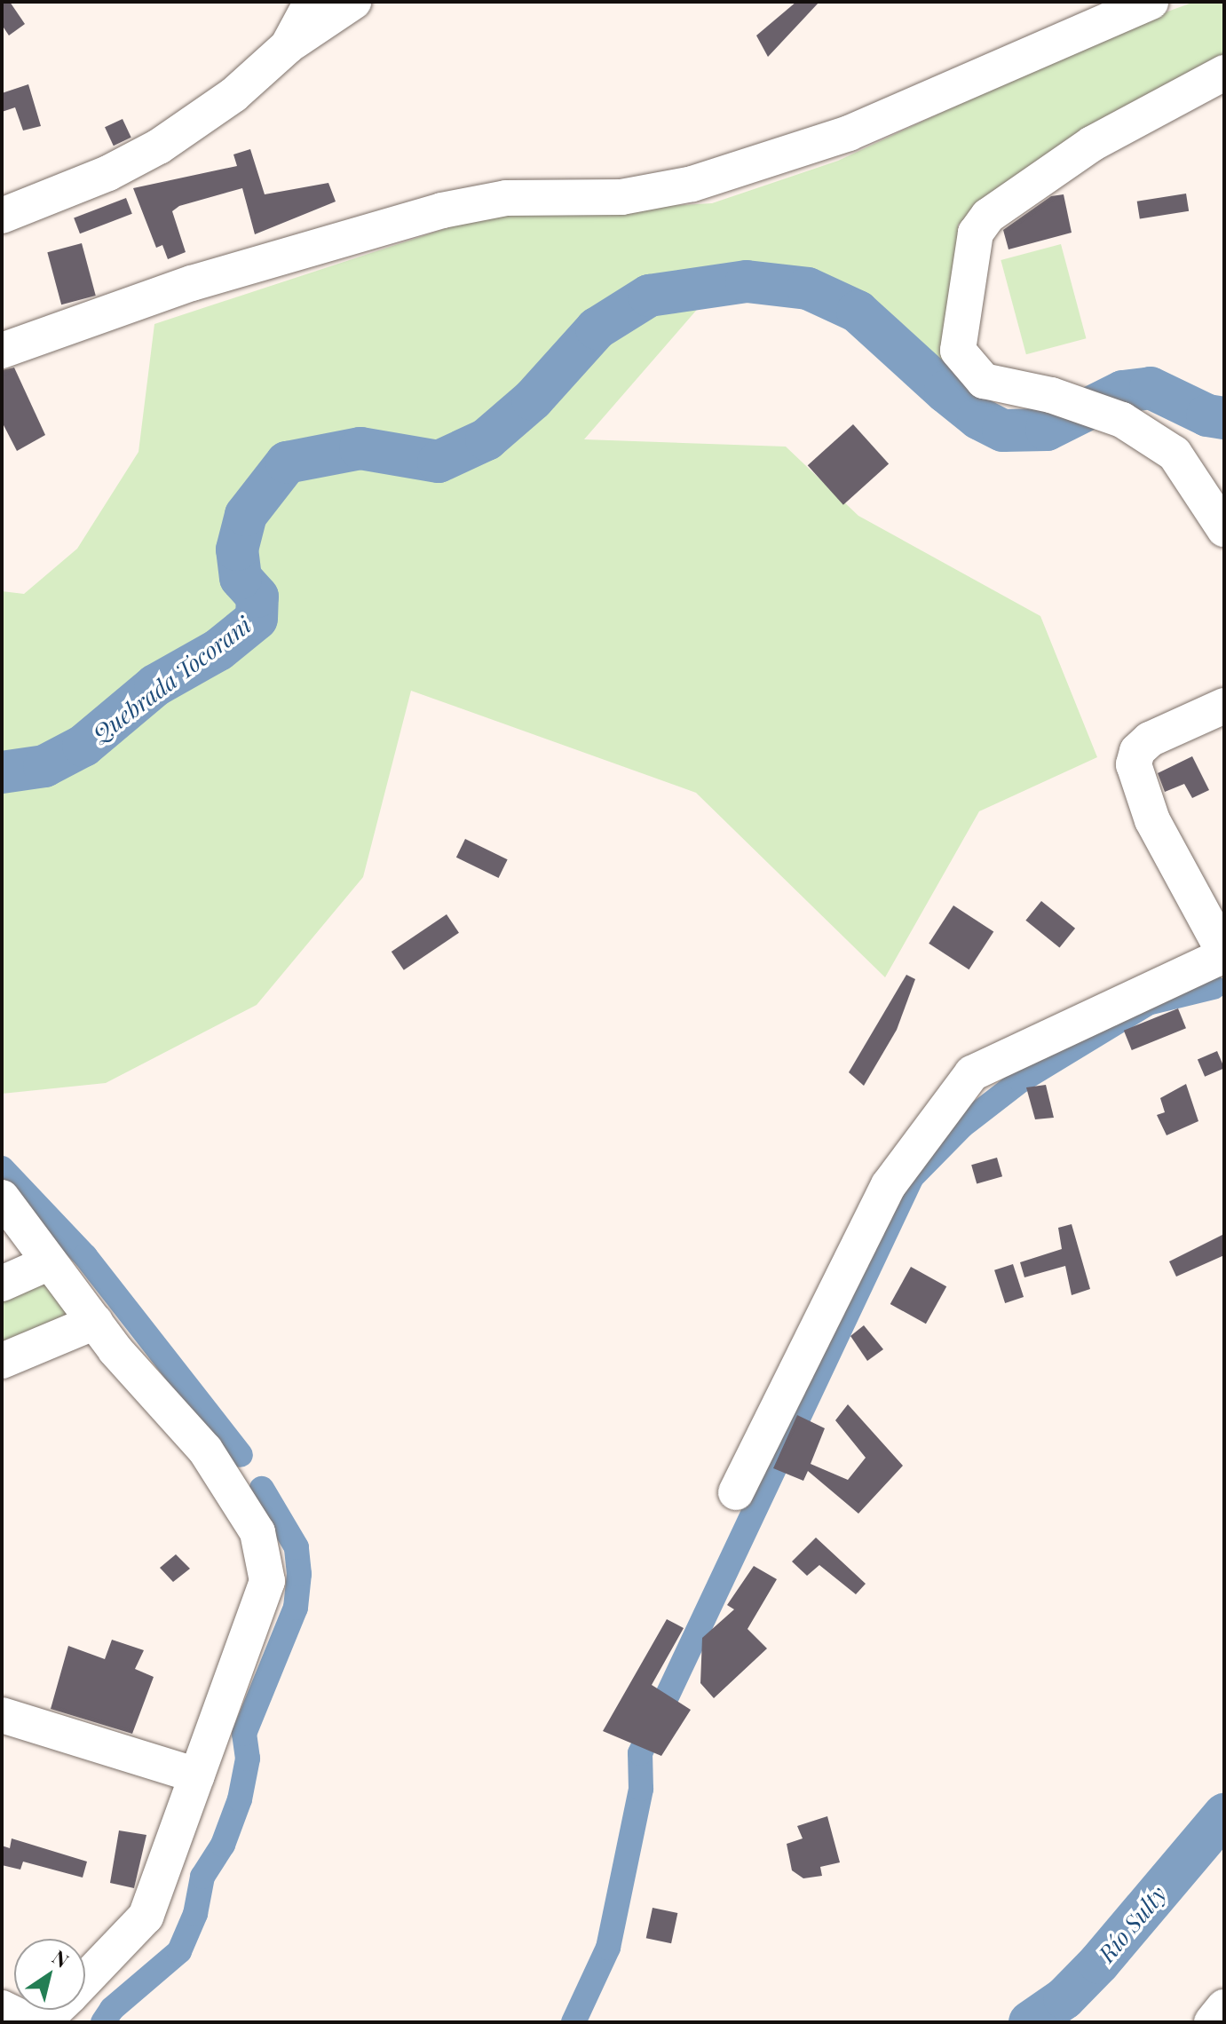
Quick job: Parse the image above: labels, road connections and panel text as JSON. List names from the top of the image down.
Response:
{
  "water": ["Quebrada Tocorani", "Río Sulty"],
  "north": "top right"
}
